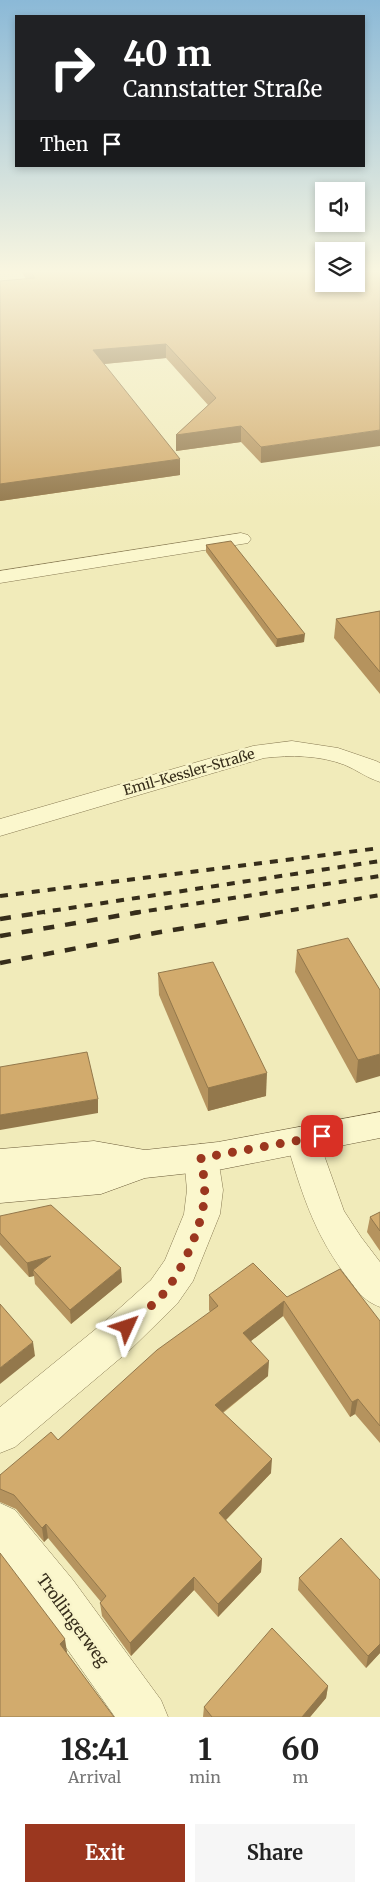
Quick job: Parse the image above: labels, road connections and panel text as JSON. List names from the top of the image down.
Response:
{
  "streets": {
    "street": ["Emil-Kessler-Straße", "Trollingerweg"]
  },
  "page": {
    "turn": ["40 m", "Cannstatter Straße"],
    "then": "Then",
    "eta": [
      "18:41",
      "Arrival",
      "1",
      "min",
      "60",
      "m"
    ],
    "buttons": ["Exit", "Share"]
  }
}
